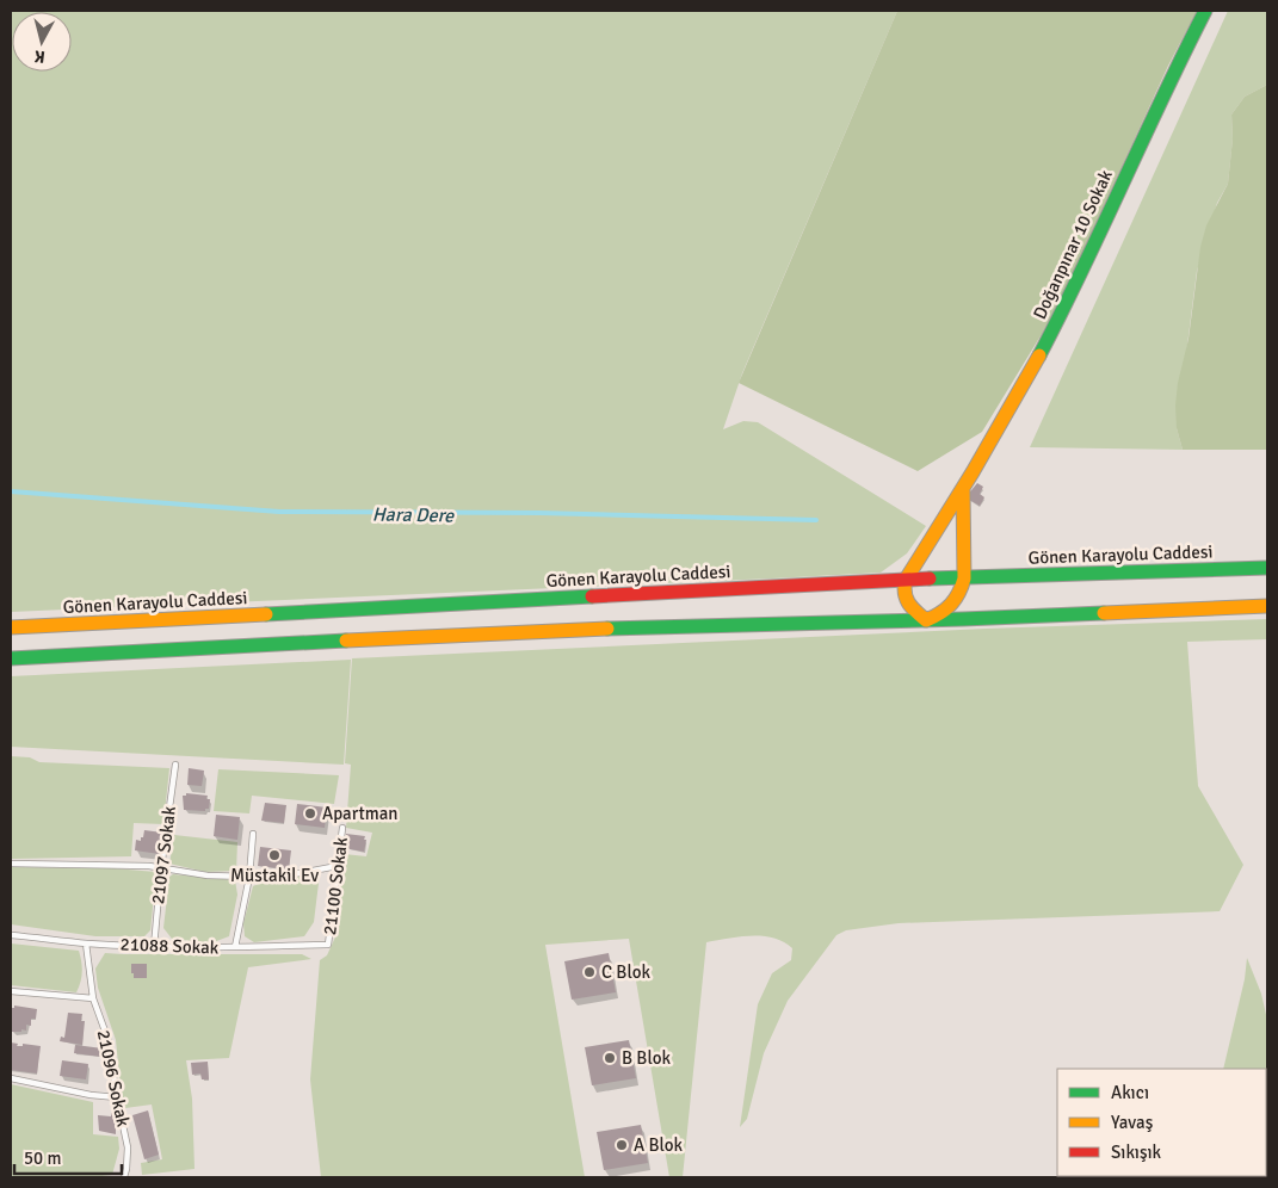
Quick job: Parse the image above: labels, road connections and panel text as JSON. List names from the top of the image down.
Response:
{
  "streets": {
    "main road": ["Doğanpınar 10 Sokak", "Gönen Karayolu Caddesi"],
    "lane": [
      "21097 Sokak",
      "21100 Sokak",
      "21088 Sokak",
      "21096 Sokak"
    ]
  },
  "crossings": [
    ["Doğanpınar 10 Sokak", "Gönen Karayolu Caddesi"],
    ["21097 Sokak", "21088 Sokak"],
    ["21100 Sokak", "21088 Sokak"],
    ["21088 Sokak", "21096 Sokak"]
  ],
  "water": ["Hara Dere"],
  "places": [
    "Apartman",
    "Müstakil Ev",
    "C Blok",
    "B Blok",
    "A Blok"
  ],
  "legend": ["Akıcı", "Yavaş", "Sıkışık"],
  "scale_bar": "50 m",
  "north": "bottom"
}
